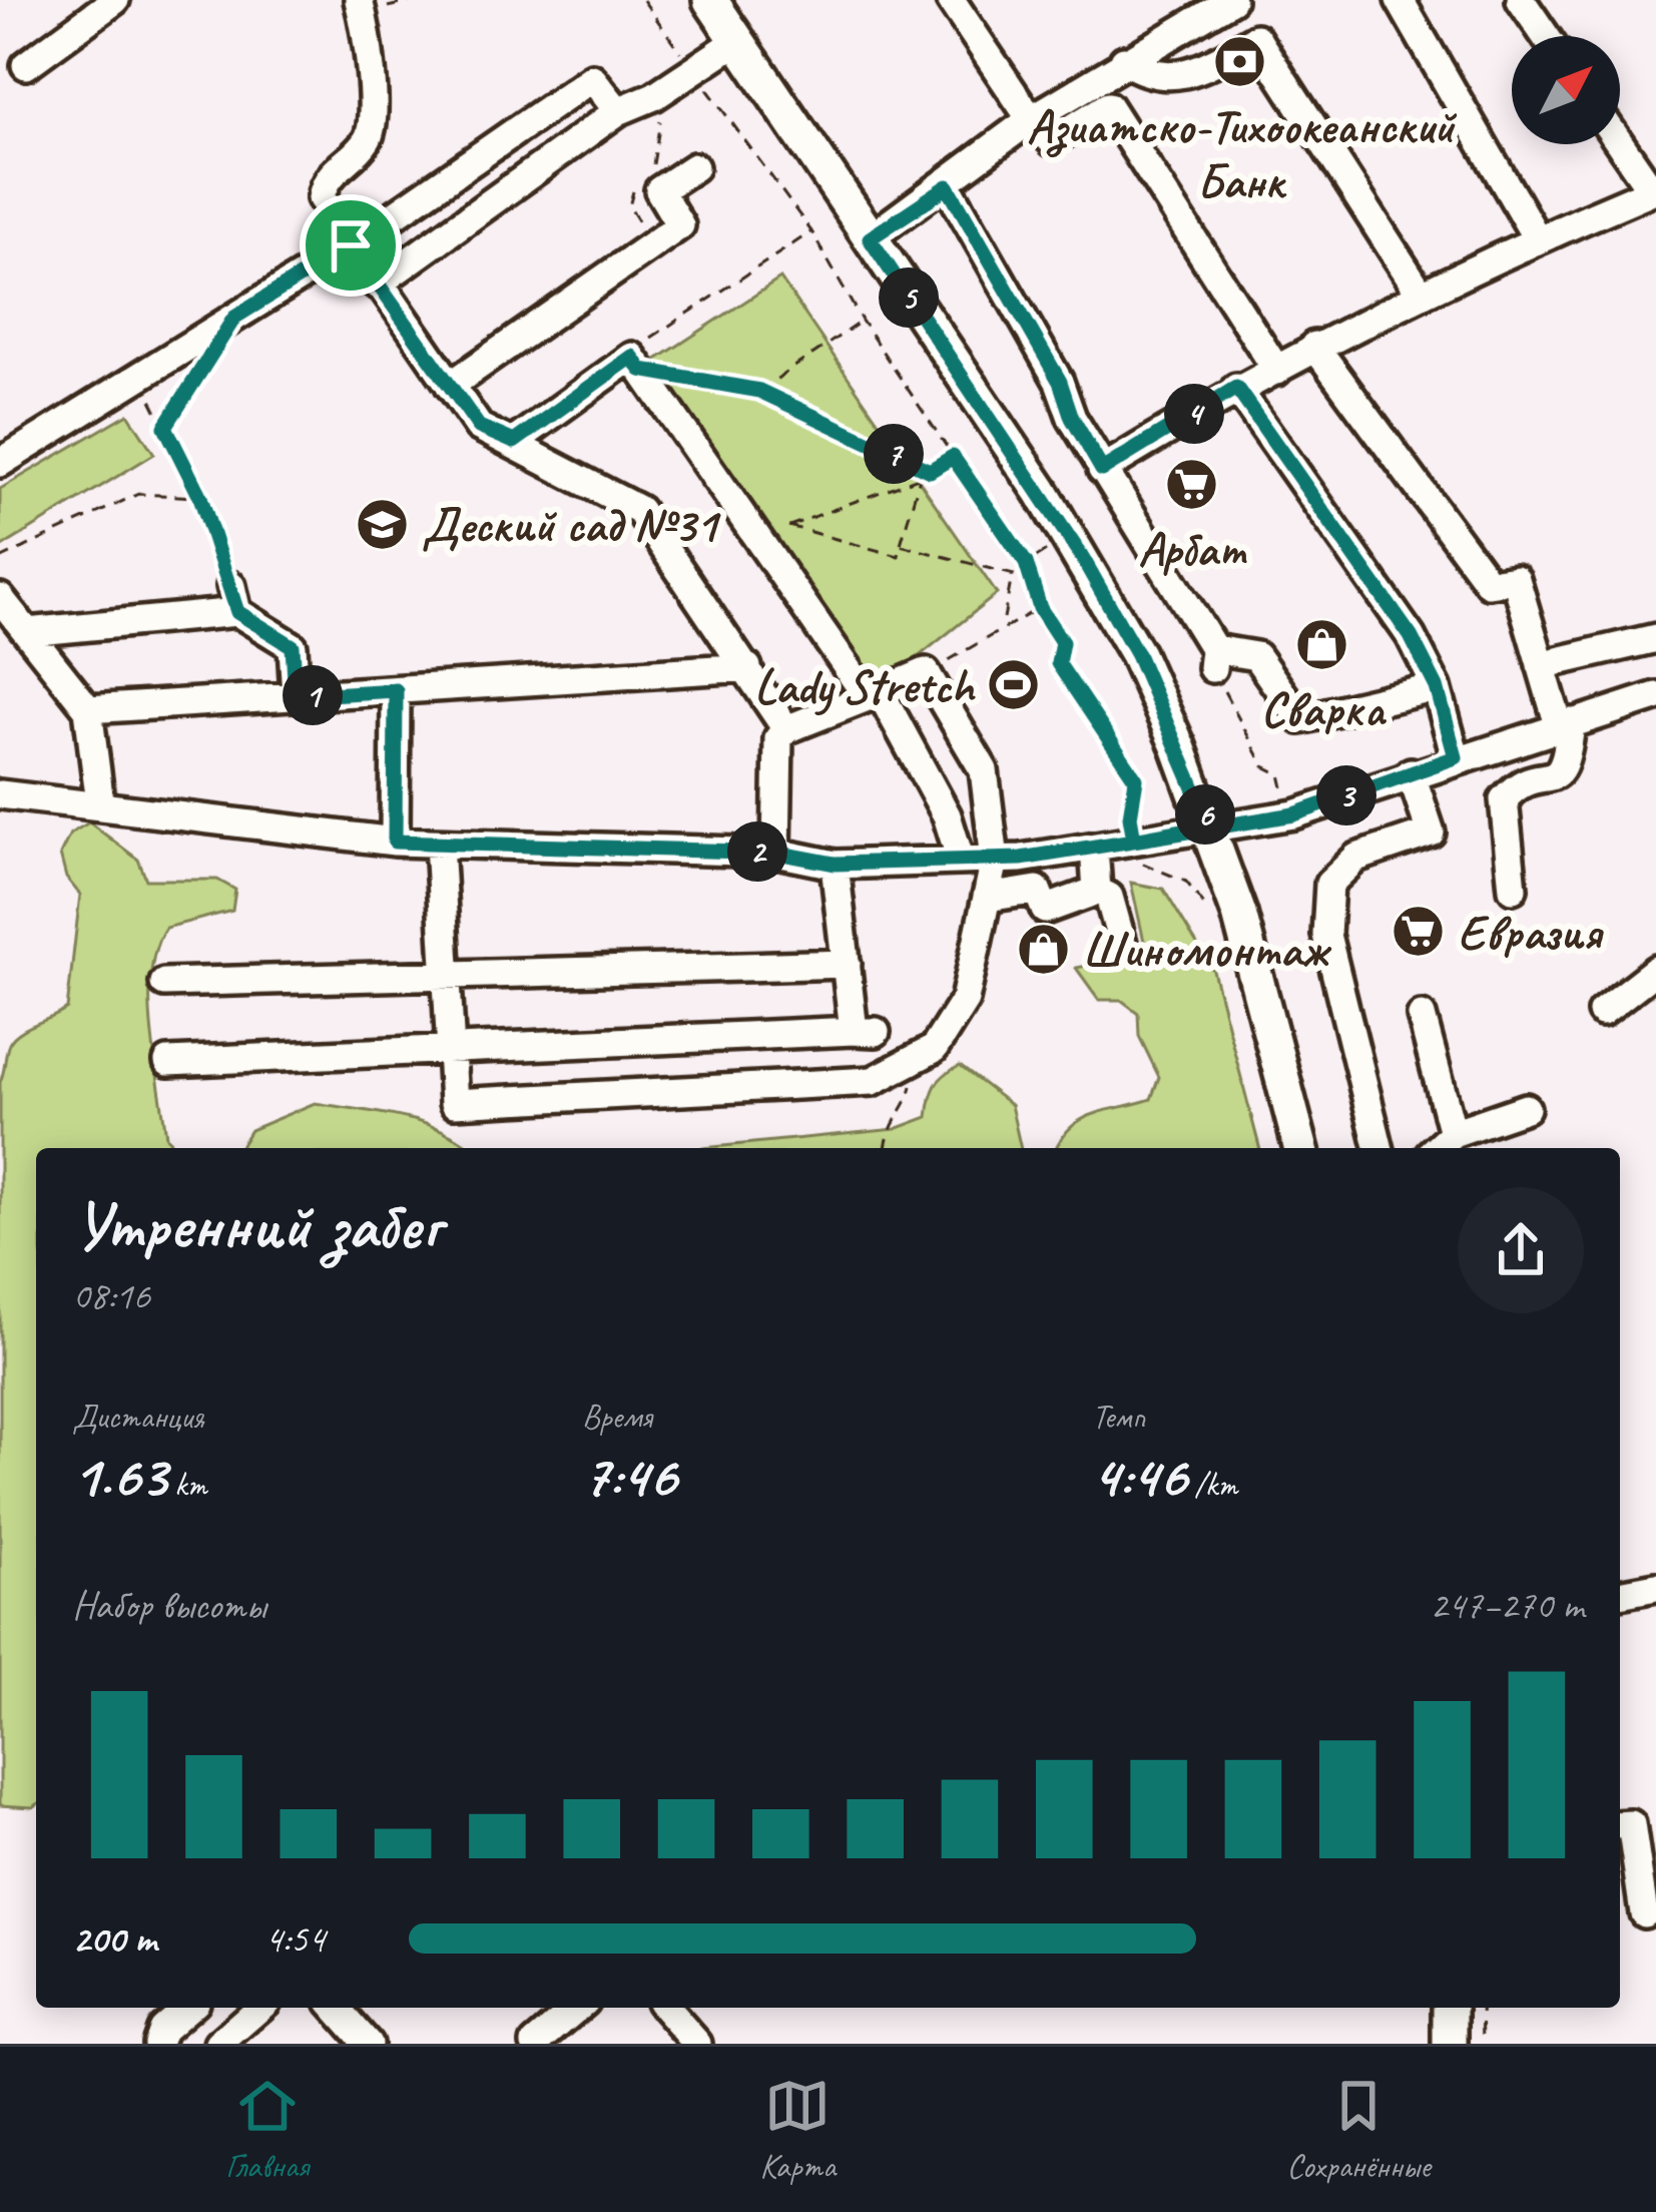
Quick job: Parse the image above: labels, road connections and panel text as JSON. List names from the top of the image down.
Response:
{
  "places": {
    "bank": ["Азиатско-Тихоокеанский Банк"],
    "supermarket": ["Арбат", "Евразия"],
    "school or university": ["Деский сад №31"],
    "shop": ["Сварка", "Шиномонтаж"],
    "sports": ["Lady Stretch"]
  },
  "north": "top right",
  "page": {
    "pins": [
      "5",
      "4",
      "7",
      "1",
      "3",
      "6",
      "2"
    ],
    "heading": ["Утренний забег", "08:16"],
    "stats": [
      ["Дистанция", "1.63 km"],
      ["Время", "7:46"],
      ["Темп", "4:46 /km"]
    ],
    "chart": ["Набор высоты", "247–270 m"],
    "list": [
      {
        "name": "200 m",
        "note": "4:54"
      }
    ],
    "tabs": ["Главная", "Карта", "Сохранённые"]
  }
}
